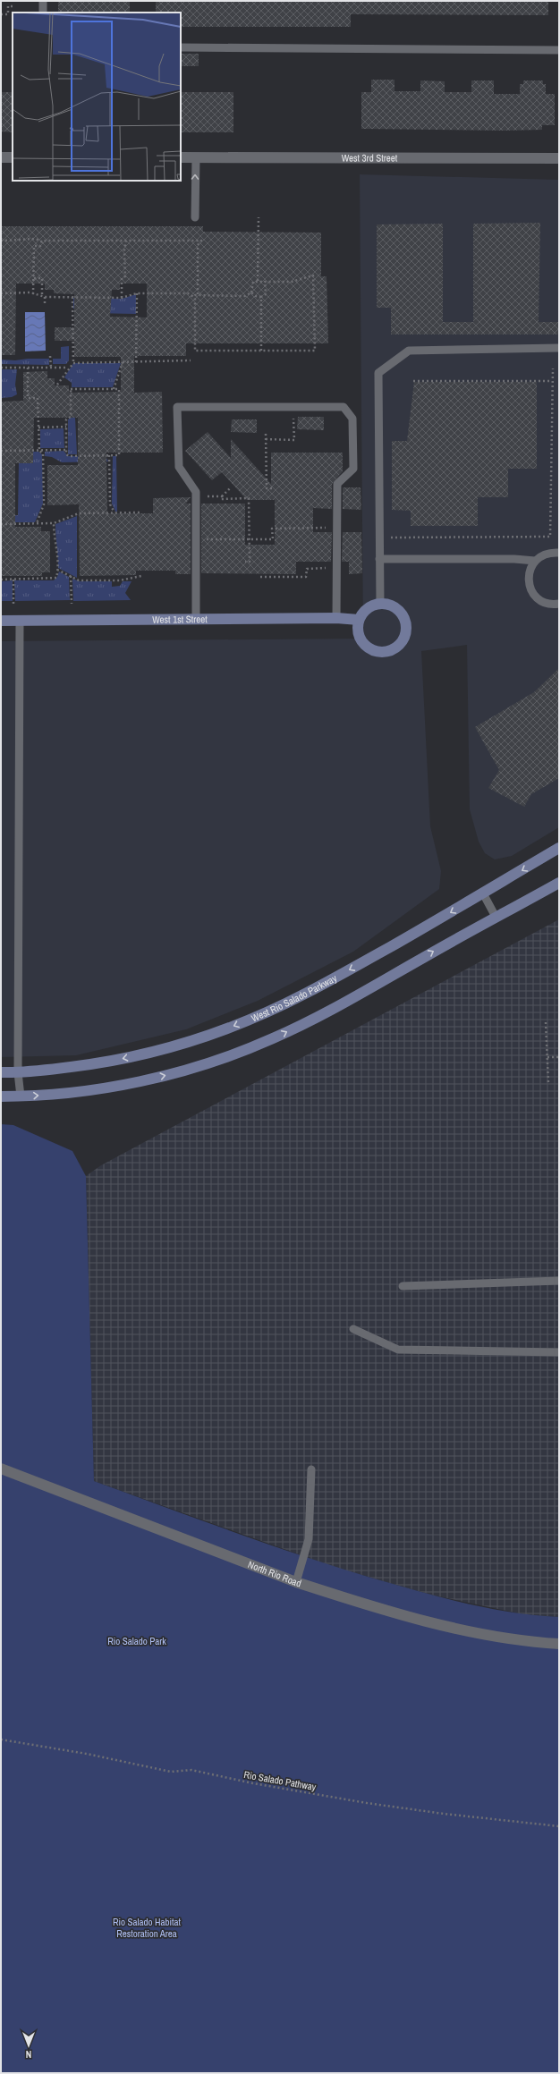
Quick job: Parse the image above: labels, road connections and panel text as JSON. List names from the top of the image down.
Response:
{
  "streets": {
    "main road": ["West 1st Street", "West Rio Salado Parkway"],
    "street": ["West 3rd Street", "North Rio Road"],
    "path": ["Rio Salado Pathway"]
  },
  "parks": ["Rio Salado Park", "Rio Salado Habitat Restoration Area"],
  "north": "bottom"
}
